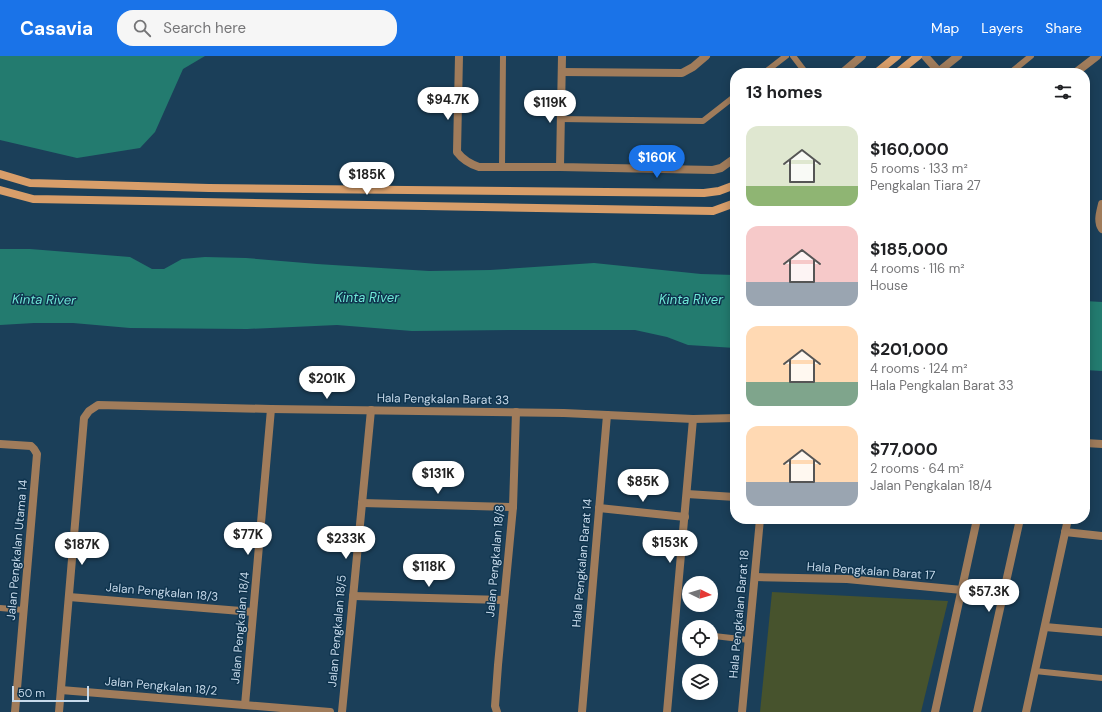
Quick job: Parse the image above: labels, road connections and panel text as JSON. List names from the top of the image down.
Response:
{
  "streets": {
    "street": [
      "Hala Pengkalan Barat 33",
      "Jalan Pengkalan Utama 14",
      "Jalan Pengkalan 18/8",
      "Hala Pengkalan Barat 14",
      "Hala Pengkalan Barat 17",
      "Jalan Pengkalan 18/3",
      "Hala Pengkalan Barat 18",
      "Jalan Pengkalan 18/4",
      "Jalan Pengkalan 18/5",
      "Jalan Pengkalan 18/2"
    ]
  },
  "crossings": [
    ["Hala Pengkalan Barat 33", "Jalan Pengkalan 18/8"],
    ["Hala Pengkalan Barat 33", "Hala Pengkalan Barat 14"],
    ["Hala Pengkalan Barat 33", "Jalan Pengkalan 18/3"],
    ["Hala Pengkalan Barat 33", "Jalan Pengkalan 18/4"],
    ["Hala Pengkalan Barat 33", "Jalan Pengkalan 18/5"],
    ["Hala Pengkalan Barat 17", "Hala Pengkalan Barat 18"],
    ["Jalan Pengkalan 18/3", "Jalan Pengkalan 18/4"],
    ["Jalan Pengkalan 18/4", "Jalan Pengkalan 18/2"]
  ],
  "water": ["Kinta River"],
  "scale_bar": "50 m",
  "north": "right",
  "page": {
    "header": "Casavia",
    "search": "Search here",
    "nav": ["Map", "Layers", "Share"],
    "heading": "13 homes",
    "price": [
      "$94.7K",
      "$119K",
      "$160K",
      "$185K",
      "$201K",
      "$131K",
      "$85K",
      "$77K",
      "$233K",
      "$153K",
      "$187K",
      "$118K",
      "$57.3K"
    ],
    "list": [
      {
        "name": "$160,000",
        "note": "5 rooms · 133 m² · Pengkalan Tiara 27"
      },
      {
        "name": "$185,000",
        "note": "4 rooms · 116 m² · House"
      },
      {
        "name": "$201,000",
        "note": "4 rooms · 124 m² · Hala Pengkalan Barat 33"
      },
      {
        "name": "$77,000",
        "note": "2 rooms · 64 m² · Jalan Pengkalan 18/4"
      }
    ],
    "scale": "50 m"
  }
}
